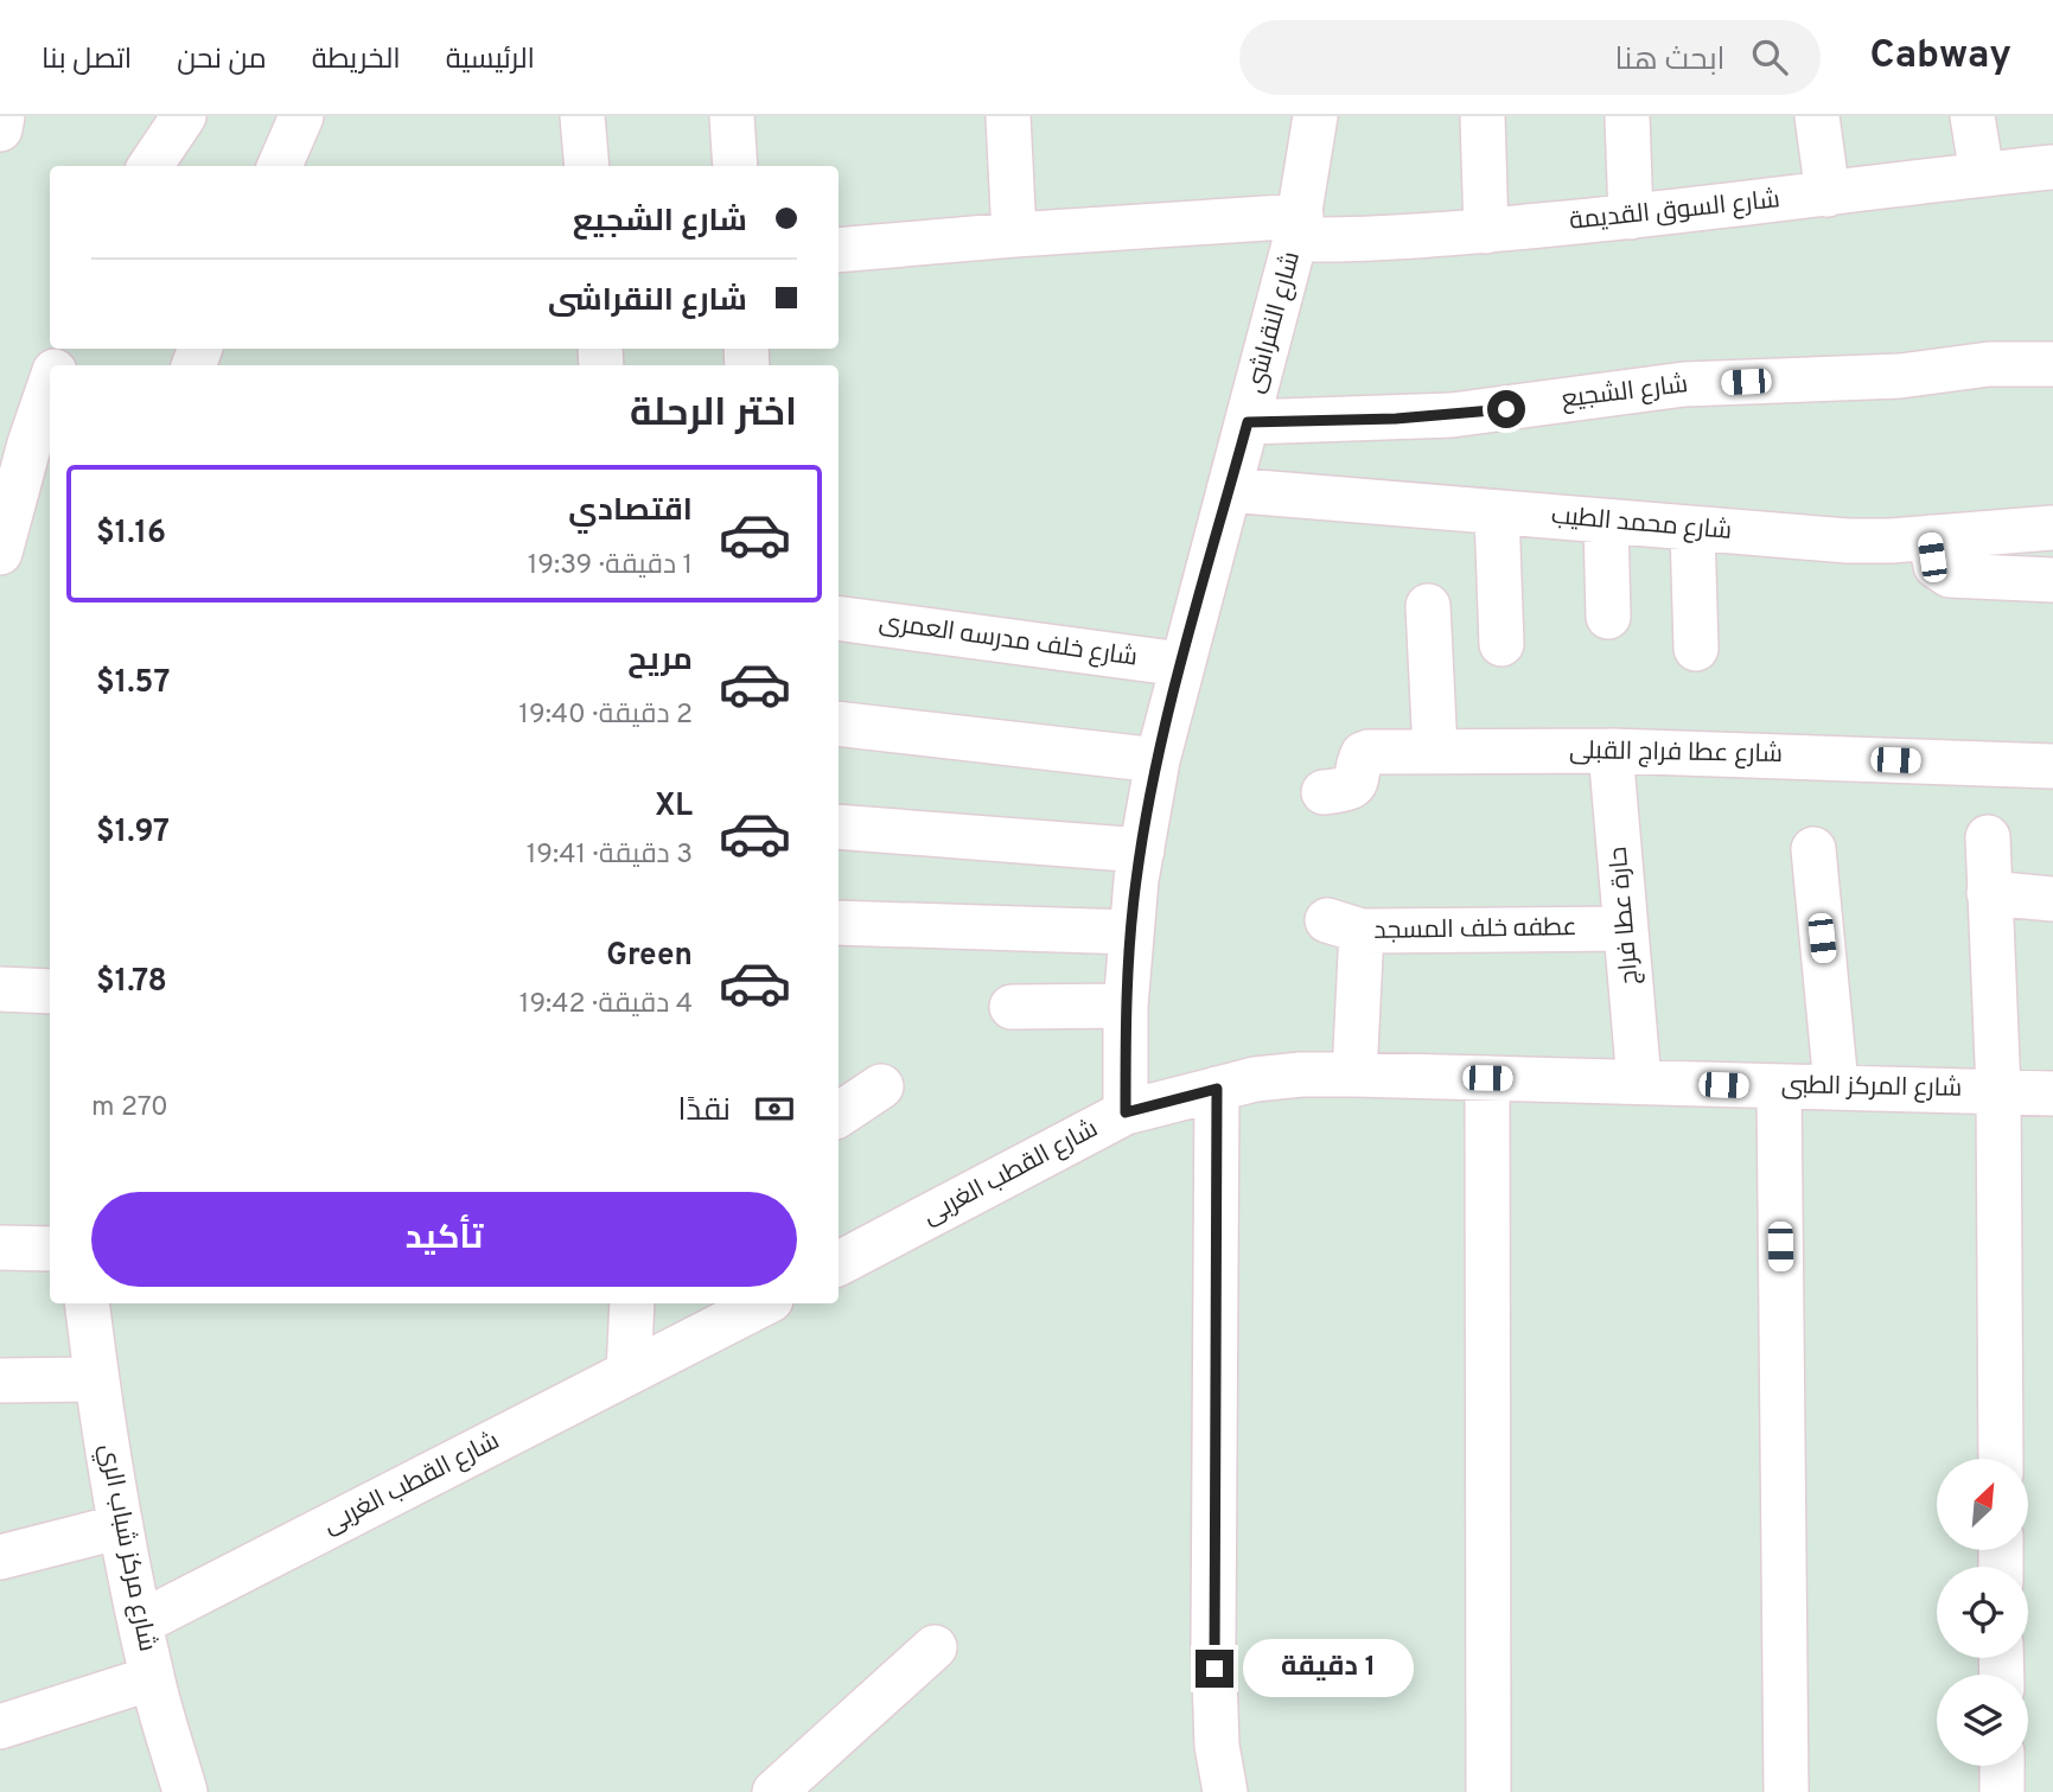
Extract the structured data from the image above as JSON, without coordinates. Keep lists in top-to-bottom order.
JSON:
{
  "streets": {
    "street": [
      "شارع السوق القديمة",
      "شارع النقراشى",
      "شارع الشجيع",
      "شارع محمد الطيب",
      "شارع خلف مدرسه العمرى",
      "شارع عطا فراج القبلى",
      "حارة عطا فراج",
      "عطفه خلف المسجد",
      "شارع المركز الطبى",
      "شارع القطب الغربى",
      "شارع مركز شباب الري"
    ]
  },
  "crossings": [
    ["شارع السوق القديمة", "شارع النقراشى"],
    ["شارع النقراشى", "شارع الشجيع"],
    ["شارع النقراشى", "شارع محمد الطيب"],
    ["شارع النقراشى", "شارع خلف مدرسه العمرى"],
    ["شارع النقراشى", "شارع القطب الغربى"],
    ["شارع عطا فراج القبلى", "حارة عطا فراج"],
    ["حارة عطا فراج", "عطفه خلف المسجد"],
    ["حارة عطا فراج", "شارع المركز الطبى"],
    ["حارة عطا فراج", "شارع القطب الغربى"],
    ["عطفه خلف المسجد", "شارع القطب الغربى"],
    ["شارع المركز الطبى", "شارع القطب الغربى"],
    ["شارع القطب الغربى", "شارع مركز شباب الري"]
  ],
  "north": "top right",
  "page": {
    "header": "Cabway",
    "search": "ابحث هنا",
    "nav": [
      "الرئيسية",
      "الخريطة",
      "من نحن",
      "اتصل بنا"
    ],
    "banner": ["شارع الشجيع", "شارع النقراشى"],
    "heading": "اختر الرحلة",
    "list": [
      {
        "name": "اقتصادي",
        "note": "1 دقيقة · 19:39",
        "value": "$1.16"
      },
      {
        "name": "مريح",
        "note": "2 دقيقة · 19:40",
        "value": "$1.57"
      },
      {
        "name": "XL",
        "note": "3 دقيقة · 19:41",
        "value": "$1.97"
      },
      {
        "name": "Green",
        "note": "4 دقيقة · 19:42",
        "value": "$1.78"
      }
    ],
    "pay": ["نقدًا", "270 m"],
    "buttons": "تأكيد",
    "bubble": "1 دقيقة"
  }
}
